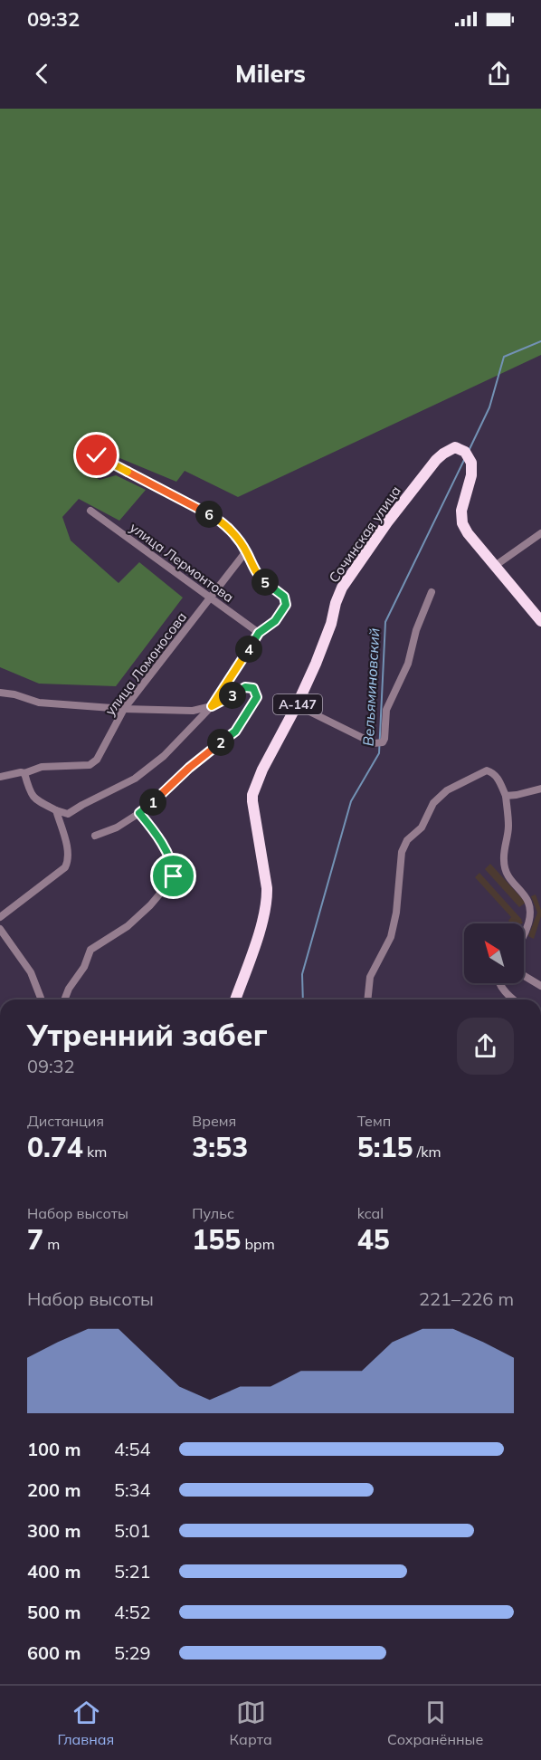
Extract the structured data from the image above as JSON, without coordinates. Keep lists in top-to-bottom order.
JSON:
{
  "streets": {
    "highway": ["Сочинская улица", "А-147"],
    "street": ["улица Лермонтова", "улица Ломоносова"]
  },
  "crossings": [
    ["улица Лермонтова", "улица Ломоносова"]
  ],
  "water": ["Вельяминовский"],
  "north": "top left",
  "page": {
    "status": "09:32",
    "header": "Milers",
    "pins": [
      "6",
      "5",
      "4",
      "3",
      "2",
      "1"
    ],
    "heading": ["Утренний забег", "09:32"],
    "stats": [
      ["Дистанция", "0.74 km"],
      ["Время", "3:53"],
      ["Темп", "5:15 /km"],
      ["Набор высоты", "7 m"],
      ["Пульс", "155 bpm"],
      ["kcal", "45"]
    ],
    "chart": ["Набор высоты", "221–226 m"],
    "list": [
      {
        "name": "100 m",
        "note": "4:54"
      },
      {
        "name": "200 m",
        "note": "5:34"
      },
      {
        "name": "300 m",
        "note": "5:01"
      },
      {
        "name": "400 m",
        "note": "5:21"
      },
      {
        "name": "500 m",
        "note": "4:52"
      },
      {
        "name": "600 m",
        "note": "5:29"
      }
    ],
    "tabs": ["Главная", "Карта", "Сохранённые"]
  }
}
